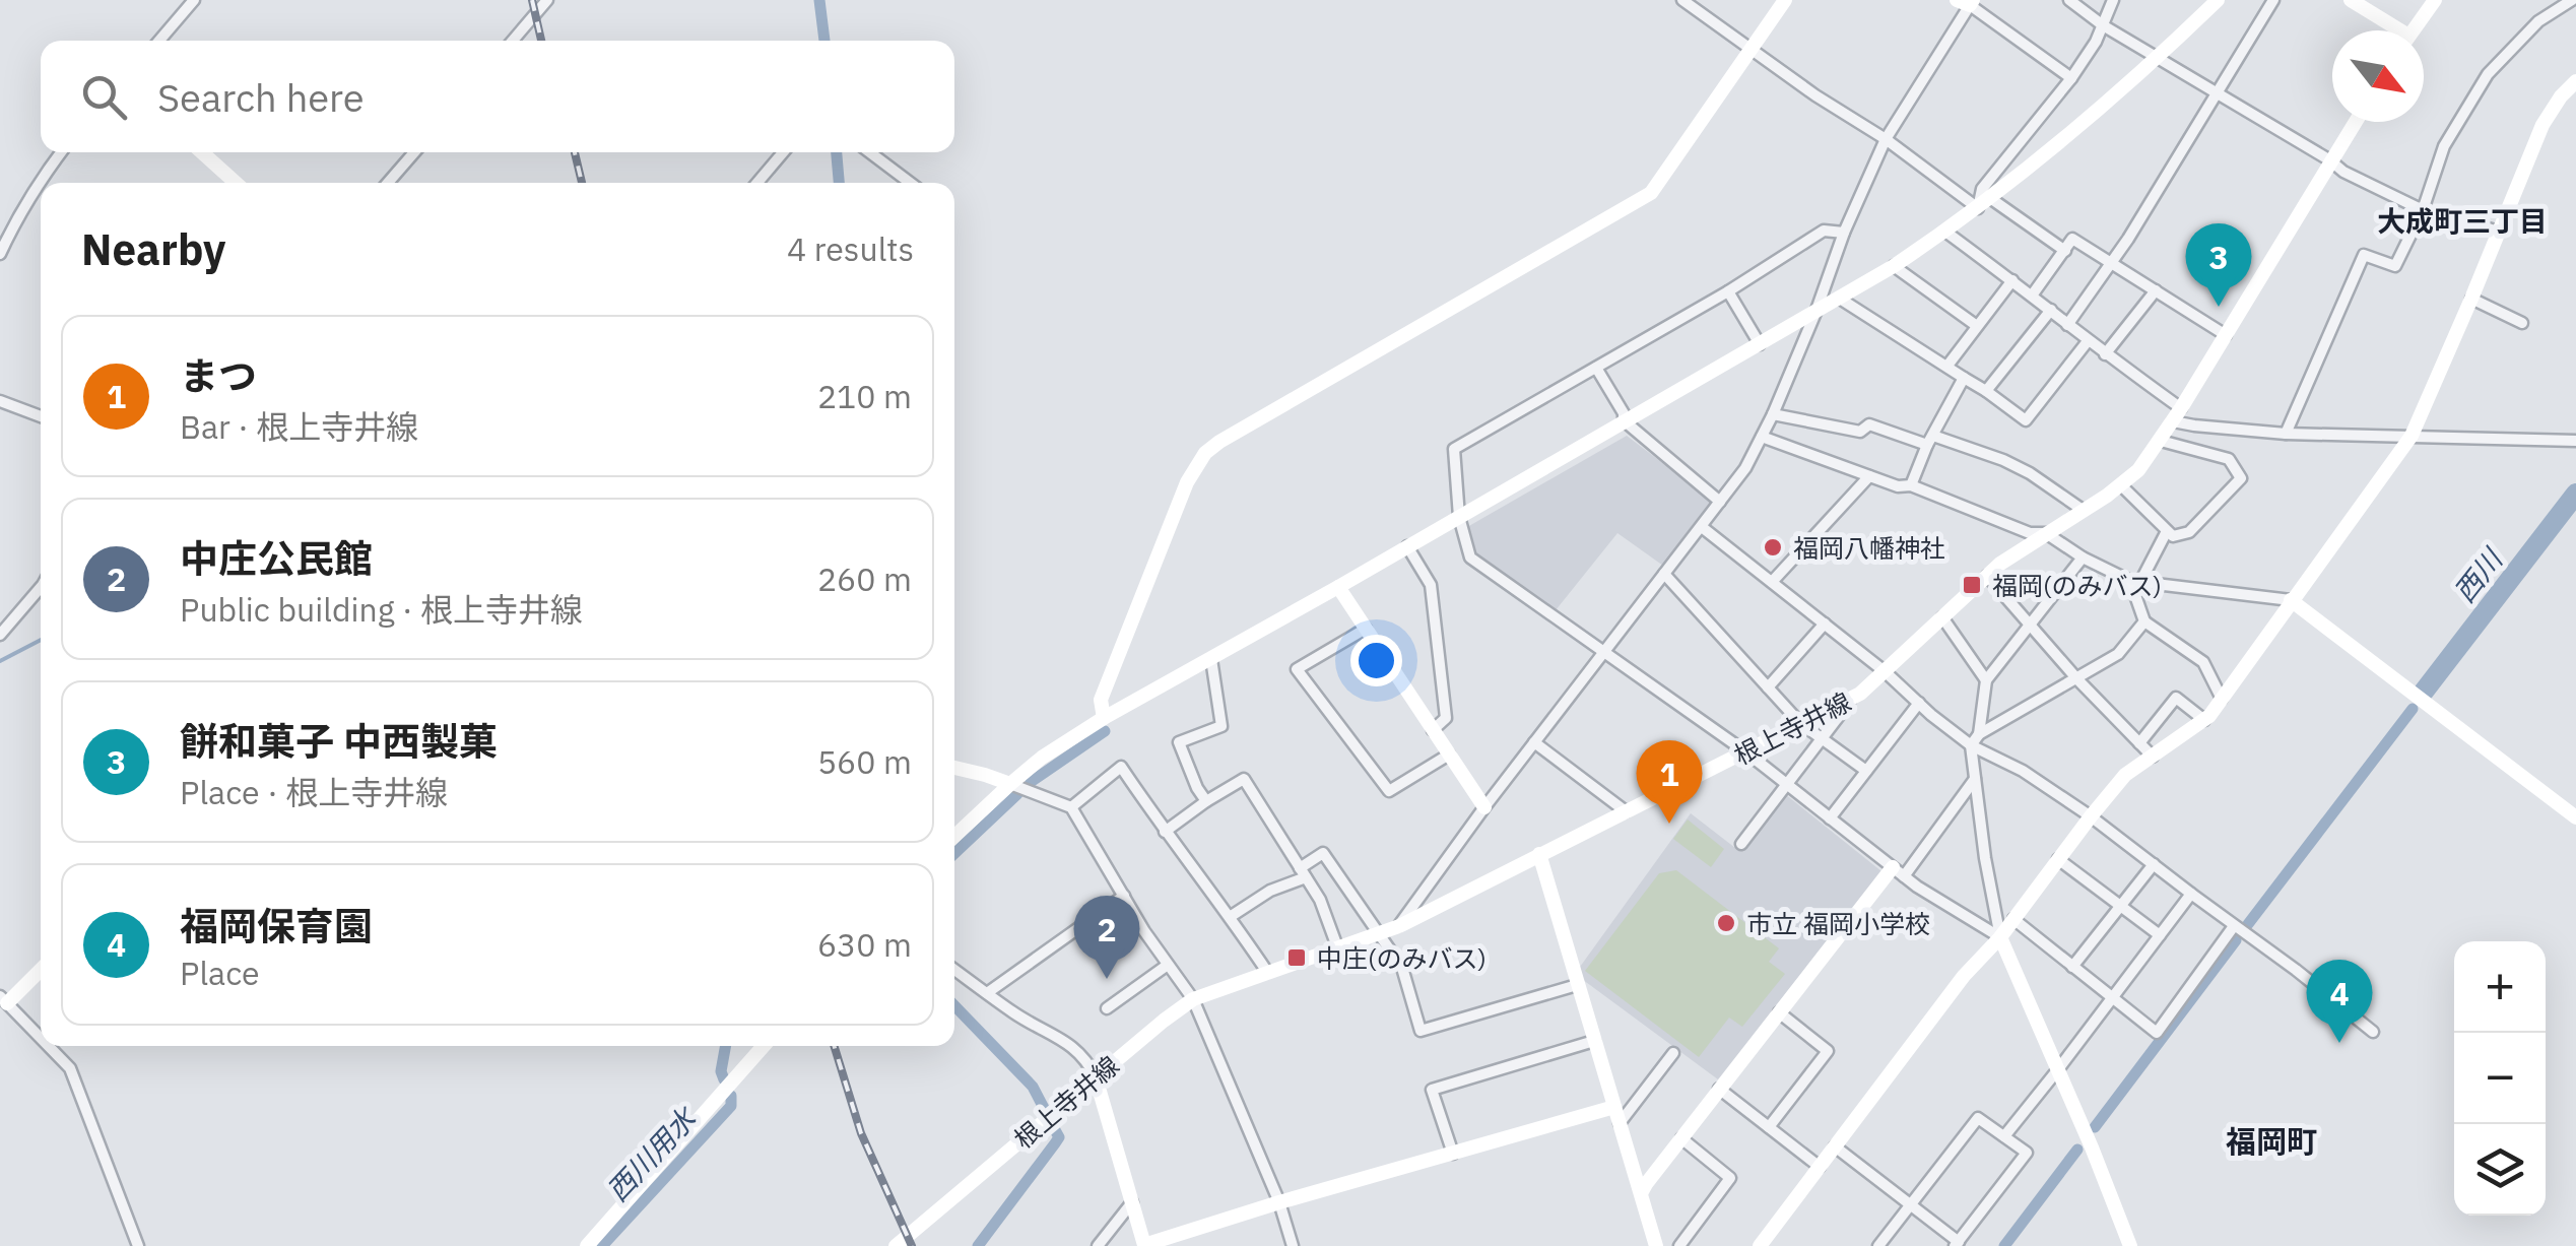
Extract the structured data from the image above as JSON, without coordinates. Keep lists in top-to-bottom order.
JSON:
{
  "streets": {
    "street": ["根上寺井線"]
  },
  "districts": ["大成町三丁目", "福岡町"],
  "water": ["西川", "西川用水"],
  "places": {
    "other": ["福岡八幡神社", "市立 福岡小学校"],
    "transit": ["福岡(のみバス)", "中庄(のみバス)"]
  },
  "north": "bottom right",
  "page": {
    "search": "Search here",
    "heading": ["Nearby", "4 results"],
    "pins": [
      "3",
      "1",
      "2",
      "4"
    ],
    "list": [
      {
        "mark": "1",
        "name": "まつ",
        "note": "Bar · 根上寺井線",
        "value": "210 m"
      },
      {
        "mark": "2",
        "name": "中庄公民館",
        "note": "Public building · 根上寺井線",
        "value": "260 m"
      },
      {
        "mark": "3",
        "name": "餅和菓子 中西製菓",
        "note": "Place · 根上寺井線",
        "value": "560 m"
      },
      {
        "mark": "4",
        "name": "福岡保育園",
        "note": "Place",
        "value": "630 m"
      }
    ],
    "map_buttons": ["+", "−"]
  }
}
